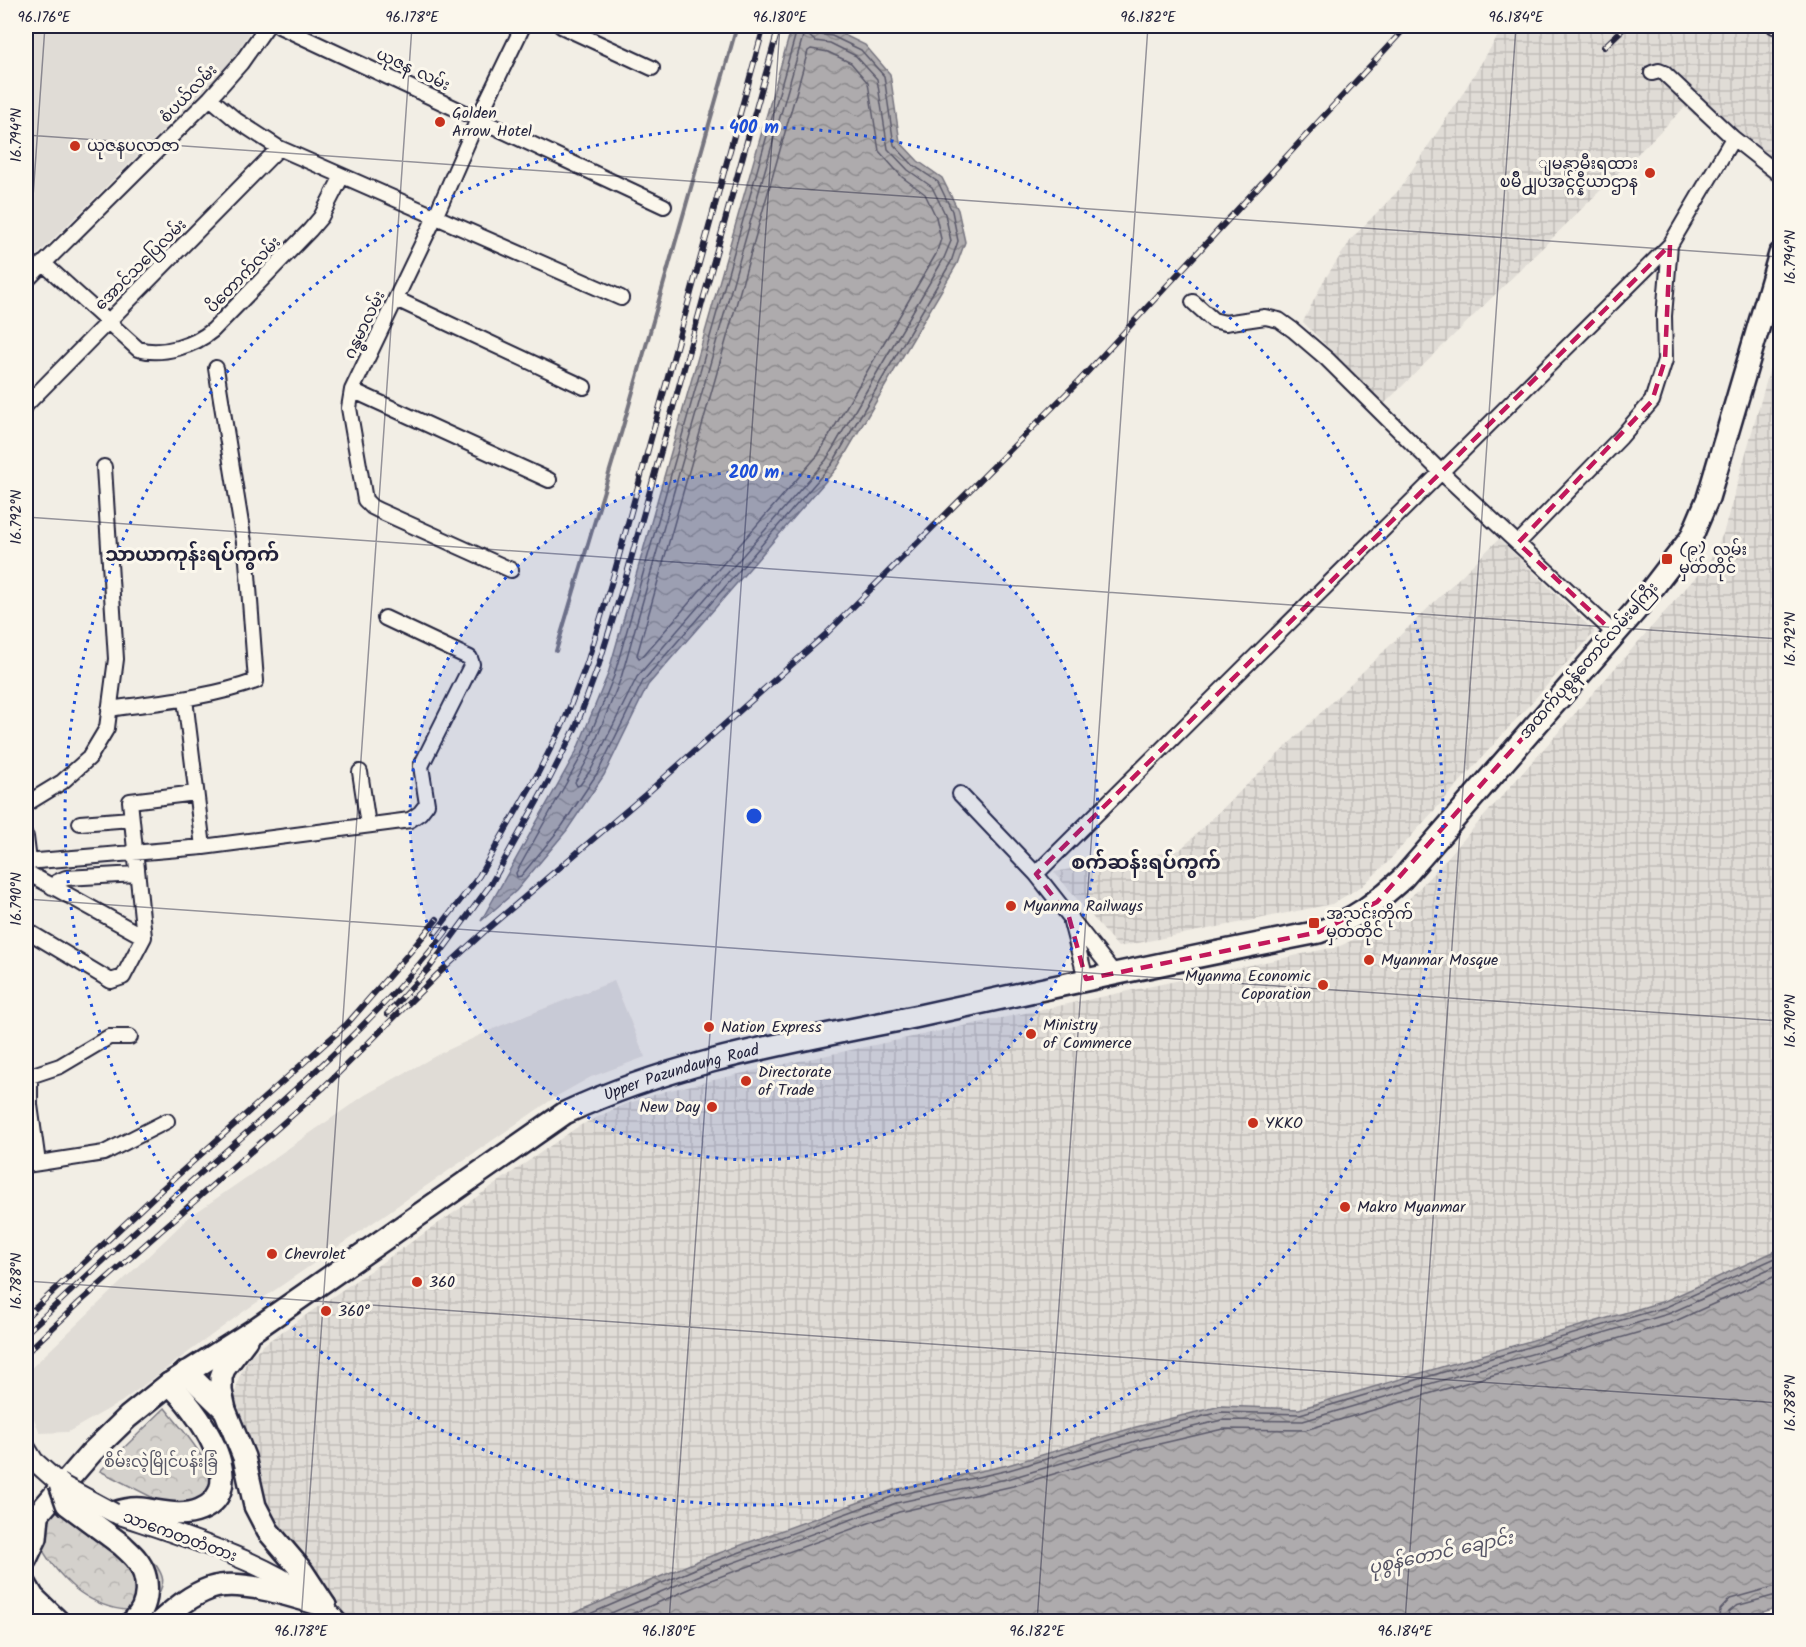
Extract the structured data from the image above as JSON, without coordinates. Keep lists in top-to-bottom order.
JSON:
{
  "streets": {
    "main road": ["အထက်ပုစွန်တောင်လမ်းမကြီး", "Upper Pazundaung Road", "သာကေတတံတား"],
    "street": [
      "ယုဇန လမ်း",
      "စံပယ်လမ်း",
      "အောင်သပြေလမ်း",
      "ပိတောက်လမ်း",
      "ဂန္ဓမာလမ်း"
    ]
  },
  "crossings": [
    ["ယုဇန လမ်း", "ဂန္ဓမာလမ်း"],
    ["အောင်သပြေလမ်း", "ပိတောက်လမ်း"],
    ["အထက်ပုစွန်တောင်လမ်းမကြီး", "Upper Pazundaung Road"]
  ],
  "districts": ["သာယာကုန်းရပ်ကွက်", "စက်ဆန်းရပ်ကွက်"],
  "water": ["ပုစွန်တောင် ချောင်း"],
  "parks": ["စိမ်းလဲ့မြိုင်ပန်းခြံ"],
  "places": {
    "other": [
      "Golden Arrow Hotel",
      "ယုဇနပလာဇာ",
      "ျမန္မာ့မီးရထား ၿမိဳ႕ျပအင္ဂ်င္နီယာဌာန",
      "Myanma Railways",
      "Myanmar Mosque",
      "Myanma Economic Coporation",
      "Nation Express",
      "Ministry of Commerce",
      "Directorate of Trade",
      "New Day",
      "YKKO",
      "Makro Myanmar",
      "Chevrolet",
      "360",
      "360°"
    ],
    "transit": ["(၉) လမ်း မှတ်တိုင်", "အသင်းတိုက် မှတ်တိုင်"]
  },
  "coordinates": [
    "96.176°E",
    "96.178°E",
    "96.180°E",
    "96.182°E",
    "96.184°E",
    "16.794°N",
    "16.792°N",
    "16.790°N",
    "16.788°N"
  ],
  "rings": ["400 m", "200 m"]
}
